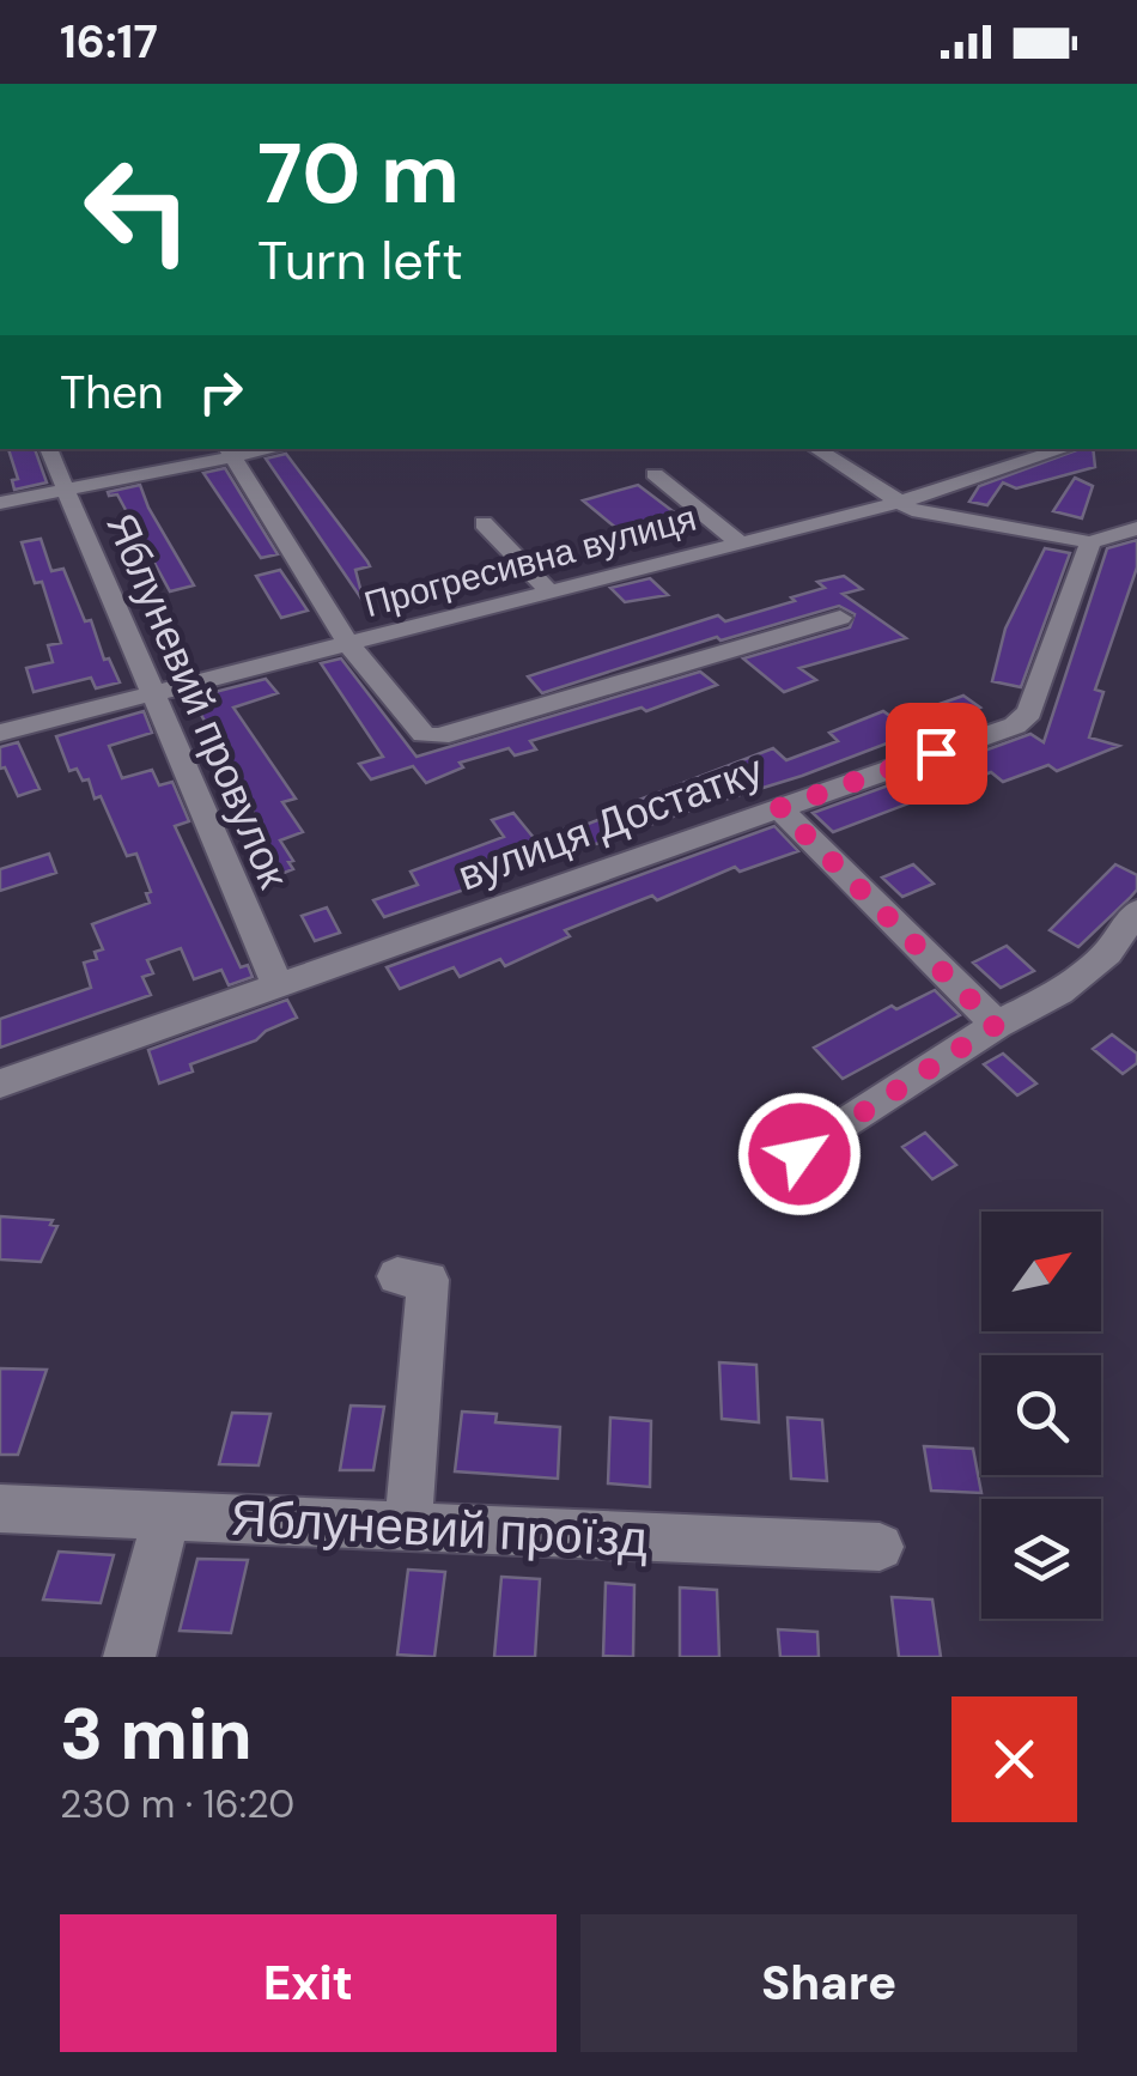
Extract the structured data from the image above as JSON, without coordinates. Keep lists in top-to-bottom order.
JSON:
{
  "streets": {
    "street": [
      "Прогресивна вулиця",
      "Яблуневий провулок",
      "вулиця Достатку",
      "Яблуневий проїзд"
    ]
  },
  "crossings": [
    ["Прогресивна вулиця", "Яблуневий провулок"],
    ["Яблуневий провулок", "вулиця Достатку"]
  ],
  "north": "top right",
  "page": {
    "status": "16:17",
    "turn": ["70 m", "Turn left"],
    "then": "Then",
    "heading": ["3 min", "230 m · 16:20"],
    "buttons": ["Exit", "Share"]
  }
}
